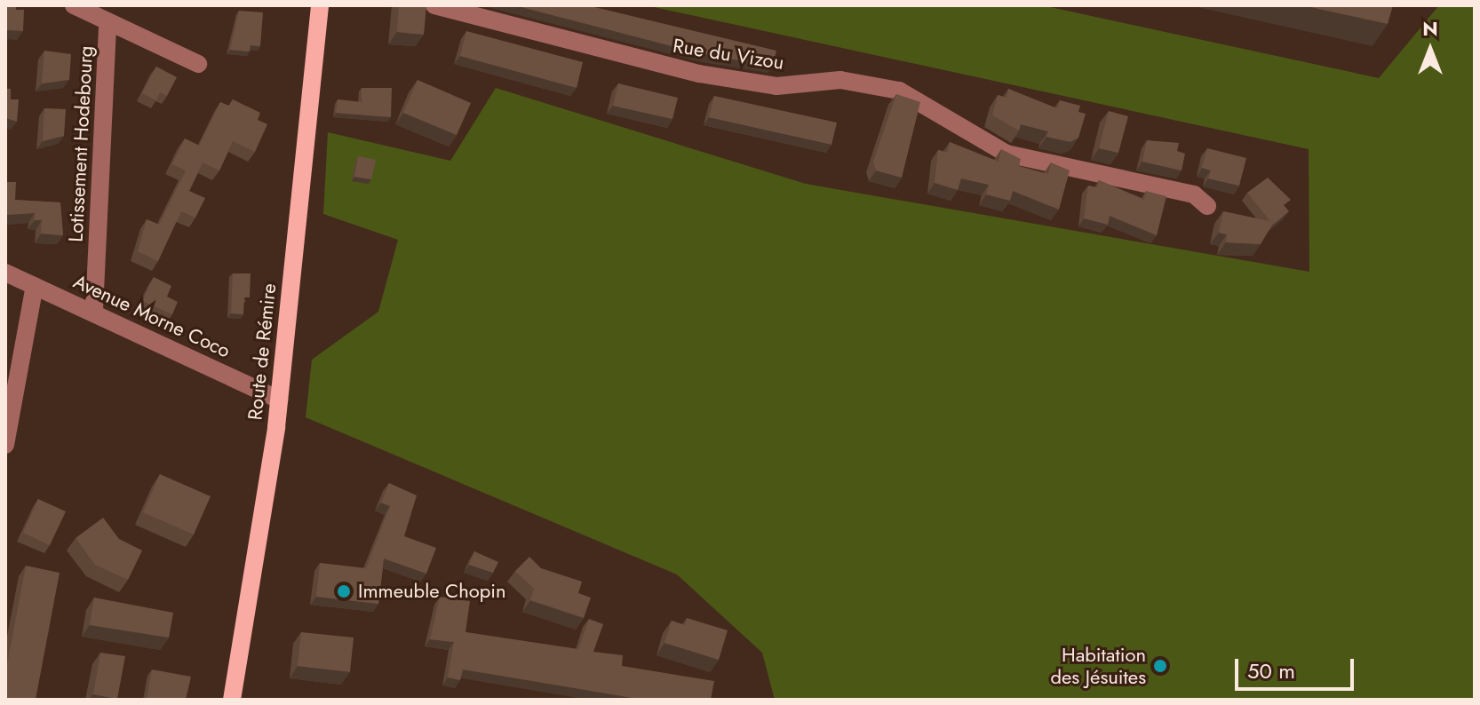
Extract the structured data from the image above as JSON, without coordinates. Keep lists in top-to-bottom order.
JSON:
{
  "streets": {
    "main road": ["Route de Rémire"],
    "street": ["Rue du Vizou", "Lotissement Hodebourg", "Avenue Morne Coco"]
  },
  "crossings": [
    ["Lotissement Hodebourg", "Avenue Morne Coco"],
    ["Avenue Morne Coco", "Route de Rémire"]
  ],
  "places": ["Immeuble Chopin", "Habitation des Jésuites"],
  "scale_bar": "50 m",
  "north": "top"
}
